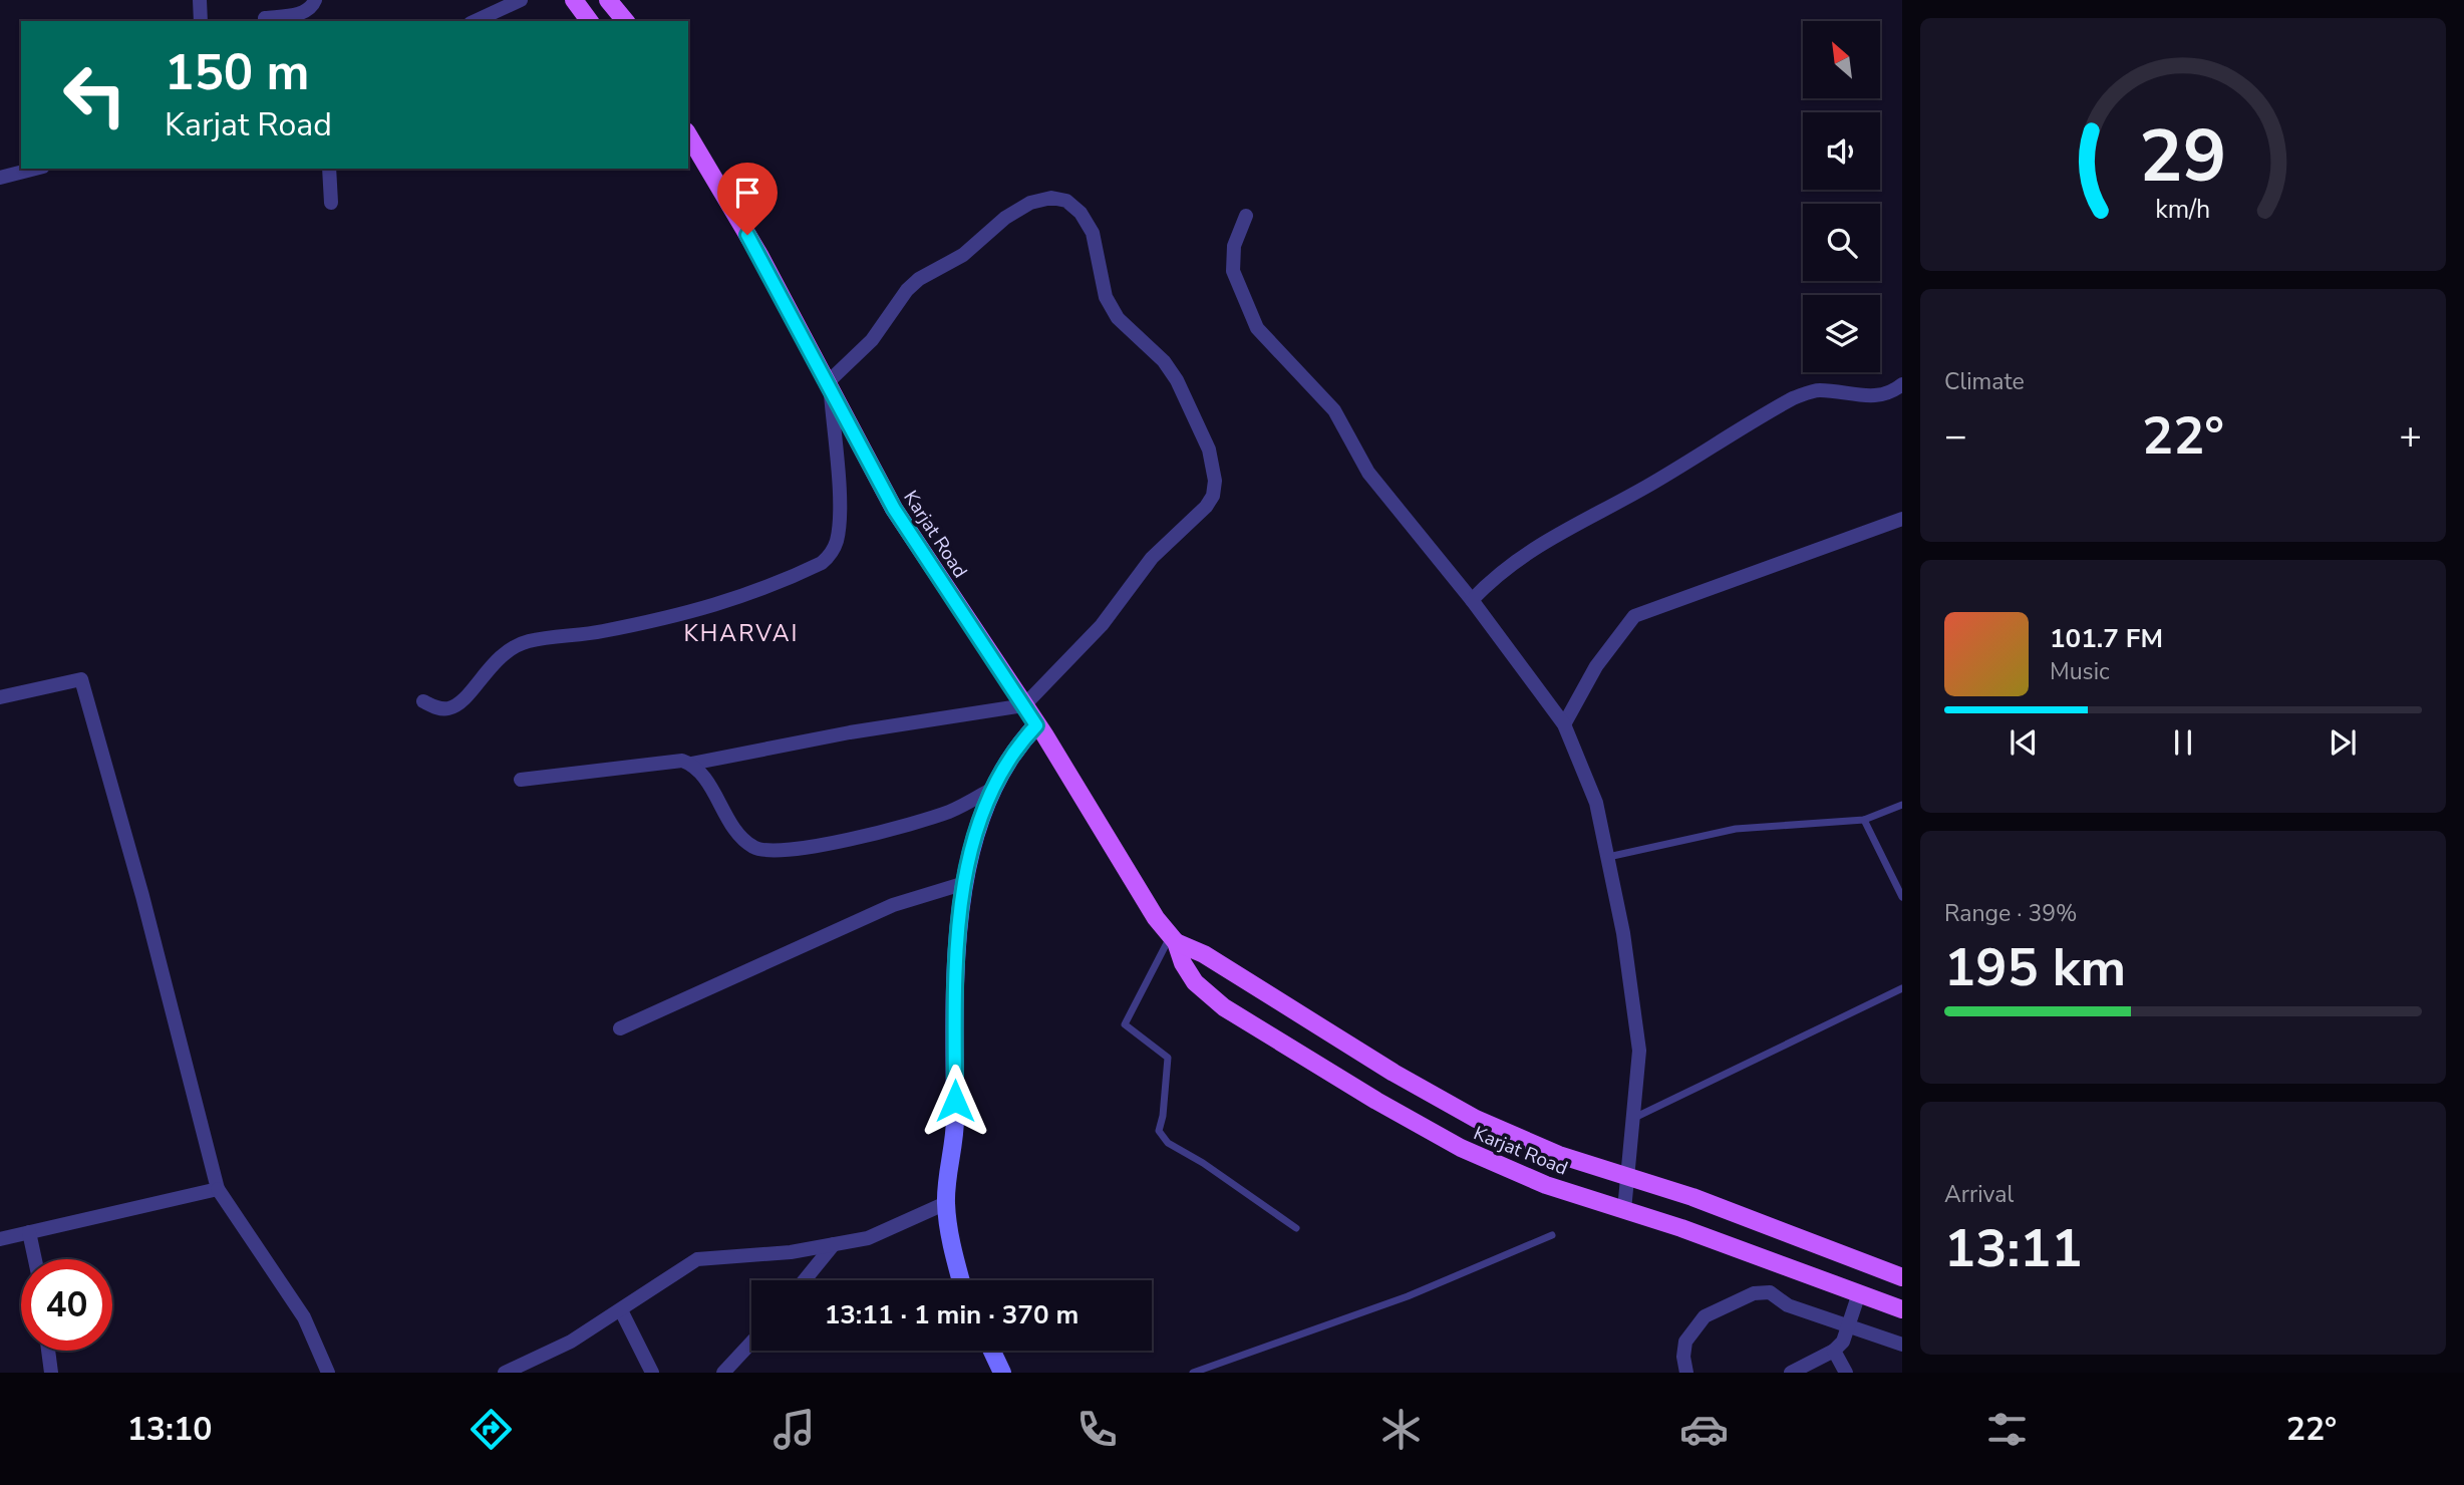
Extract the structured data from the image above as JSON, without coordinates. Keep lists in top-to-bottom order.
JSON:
{
  "streets": {
    "main road": ["Karjat Road"]
  },
  "districts": ["KHARVAI"],
  "north": "top left",
  "page": {
    "turn": ["150 m", "Karjat Road"],
    "tile": [
      "Climate",
      ["Range · 39%", "195 km"],
      ["Arrival", "13:11"]
    ],
    "heat": ["−", "22°", "+"],
    "song": ["101.7 FM", "Music"],
    "limit": "40",
    "trip": "13:11 · 1 min · 370 m",
    "tabs": ["13:10", "22°"],
    "gauge": ["29", "km/h"]
  }
}
